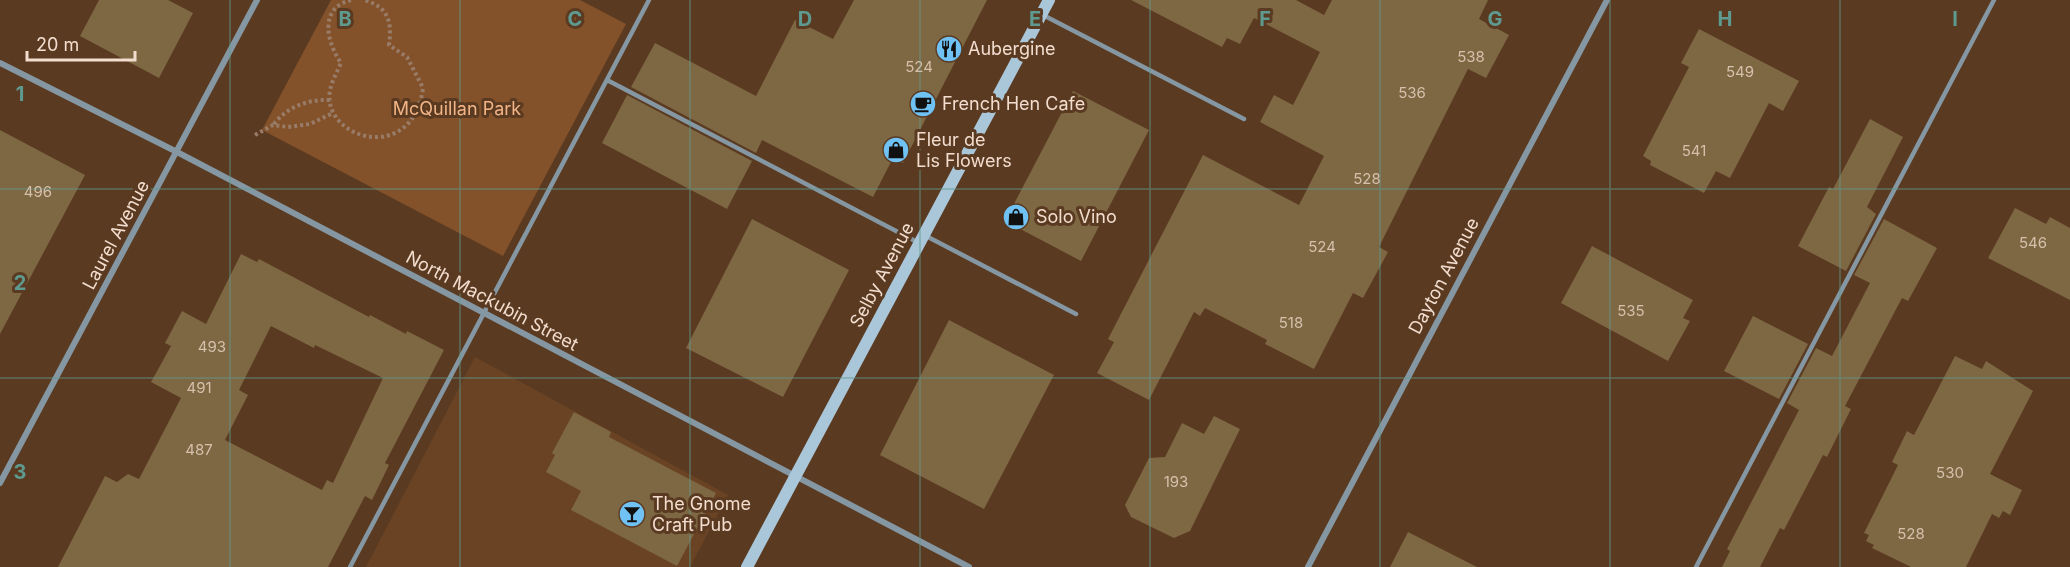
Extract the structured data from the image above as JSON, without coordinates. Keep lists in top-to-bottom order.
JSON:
{
  "streets": {
    "street": [
      "Laurel Avenue",
      "Selby Avenue",
      "Dayton Avenue",
      "North Mackubin Street"
    ]
  },
  "crossings": [
    ["Laurel Avenue", "North Mackubin Street"],
    ["Selby Avenue", "North Mackubin Street"]
  ],
  "parks": ["McQuillan Park"],
  "places": {
    "restaurant": ["Aubergine"],
    "cafe": ["French Hen Cafe"],
    "shop": ["Fleur de Lis Flowers", "Solo Vino"],
    "bar": ["The Gnome Craft Pub"]
  },
  "house_numbers": [
    "538",
    "524",
    "549",
    "536",
    "541",
    "528",
    "496",
    "546",
    "524",
    "535",
    "518",
    "493",
    "491",
    "487",
    "530",
    "193",
    "528"
  ],
  "scale_bar": "20 m",
  "grid": {
    "columns": [
      "B",
      "C",
      "D",
      "E",
      "F",
      "G",
      "H",
      "I"
    ],
    "rows": ["1", "2", "3"]
  }
}
